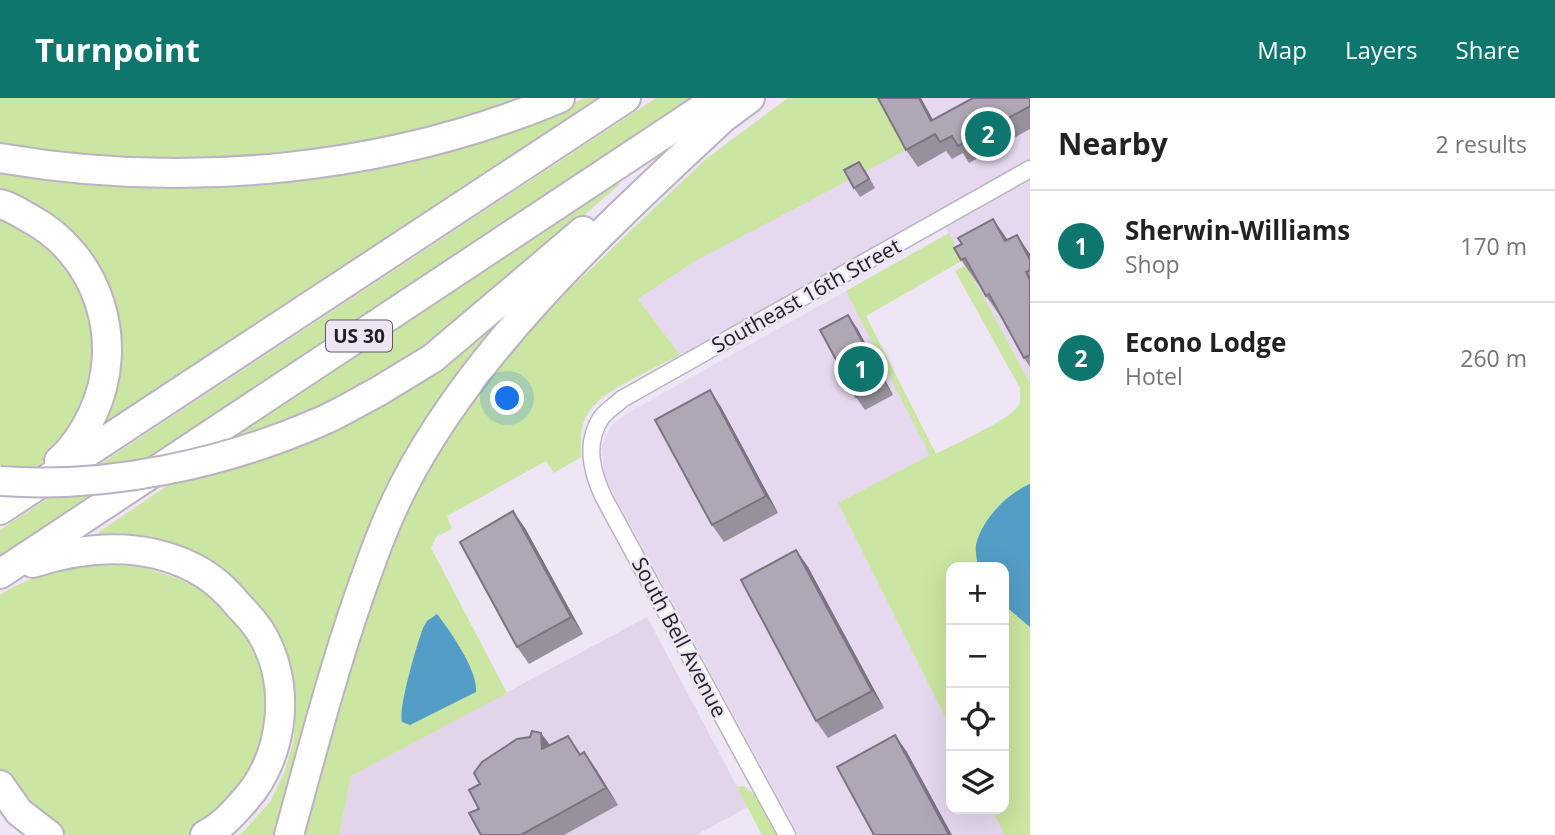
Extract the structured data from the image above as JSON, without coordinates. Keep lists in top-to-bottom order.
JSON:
{
  "streets": {
    "highway": ["US 30"],
    "street": ["Southeast 16th Street", "South Bell Avenue"]
  },
  "crossings": [
    ["Southeast 16th Street", "South Bell Avenue"]
  ],
  "page": {
    "header": "Turnpoint",
    "nav": ["Map", "Layers", "Share"],
    "heading": ["Nearby", "2 results"],
    "pins": ["2", "1"],
    "list": [
      {
        "mark": "1",
        "name": "Sherwin-Williams",
        "note": "Shop",
        "value": "170 m"
      },
      {
        "mark": "2",
        "name": "Econo Lodge",
        "note": "Hotel",
        "value": "260 m"
      }
    ],
    "map_buttons": ["+", "−"]
  }
}
